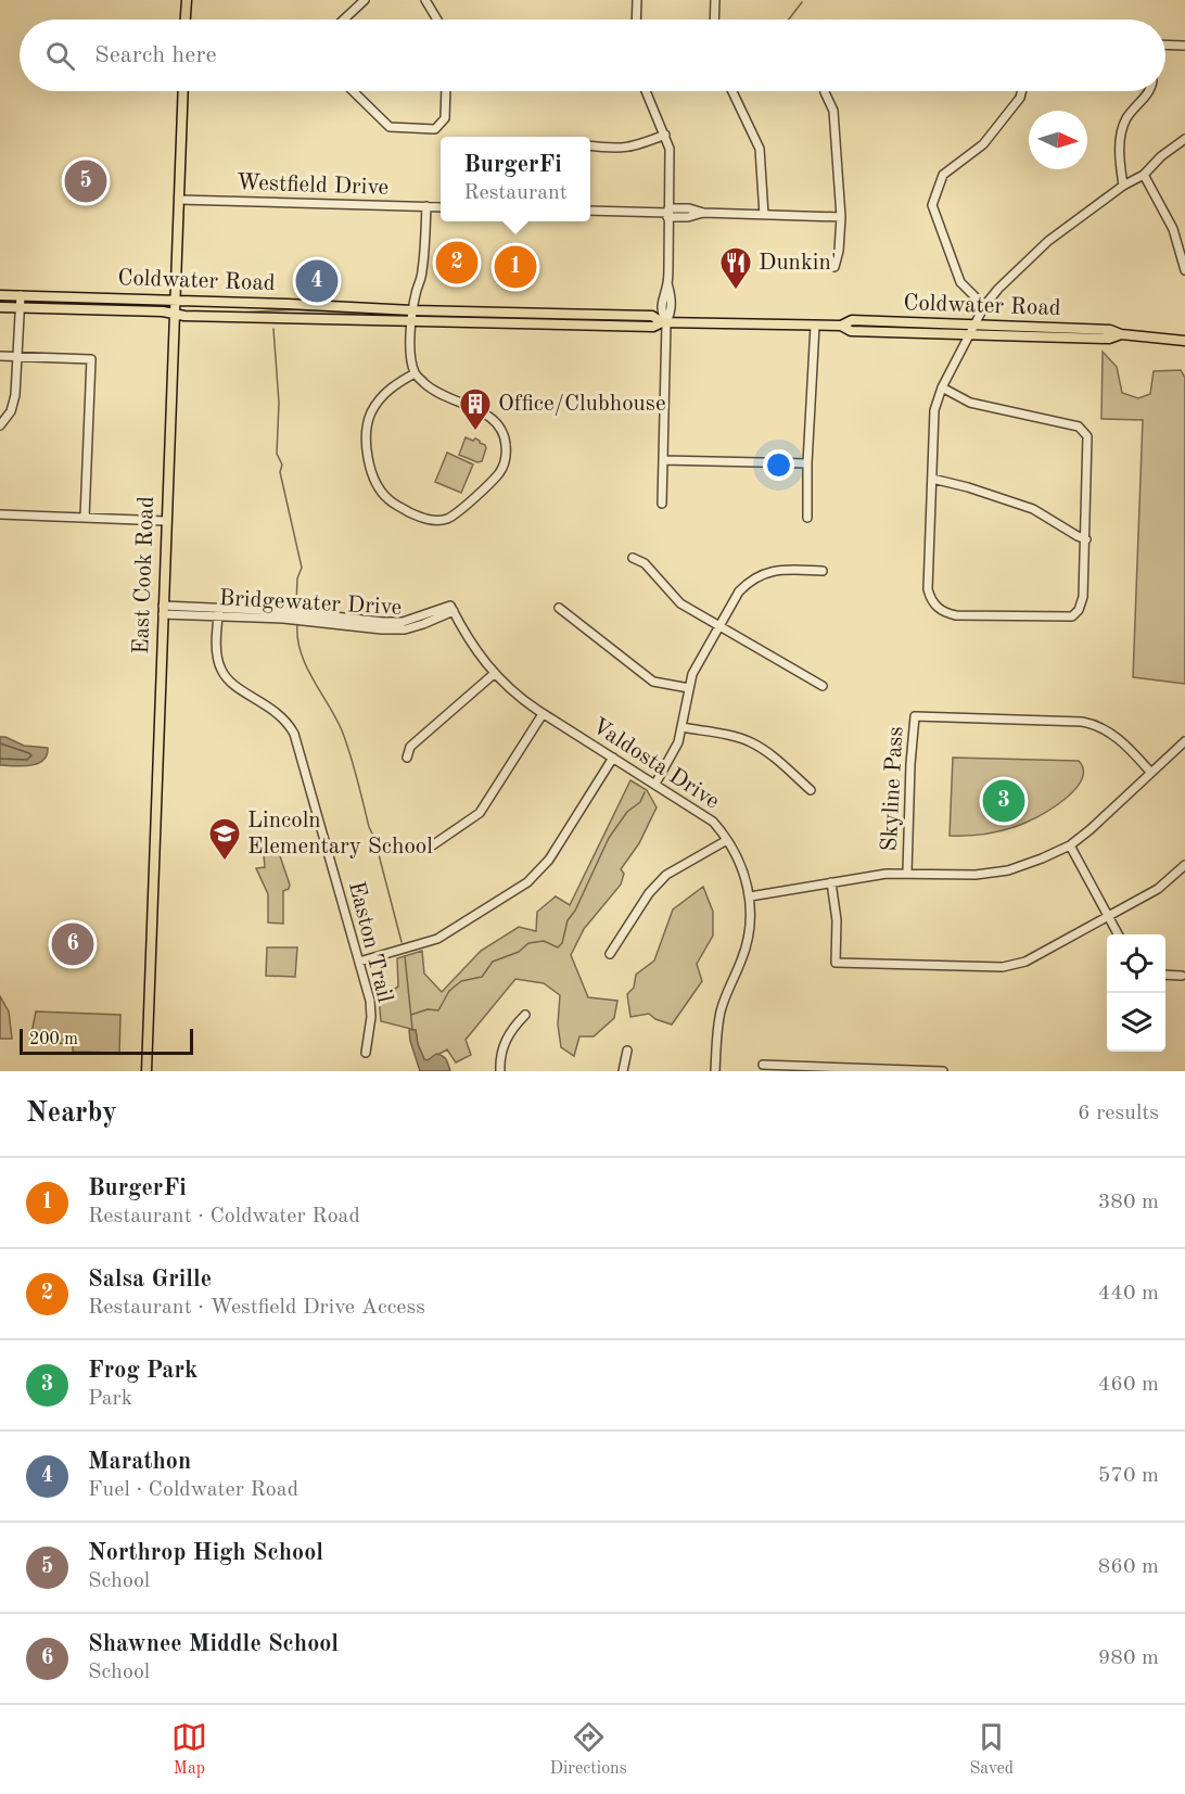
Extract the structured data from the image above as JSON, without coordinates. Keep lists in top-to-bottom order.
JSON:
{
  "streets": {
    "main road": ["Coldwater Road", "East Cook Road"],
    "street": [
      "Westfield Drive",
      "Bridgewater Drive",
      "Valdosta Drive",
      "Skyline Pass",
      "Easton Trail"
    ]
  },
  "crossings": [
    ["Westfield Drive", "East Cook Road"],
    ["Coldwater Road", "East Cook Road"],
    ["East Cook Road", "Bridgewater Drive"],
    ["Bridgewater Drive", "Valdosta Drive"],
    ["Bridgewater Drive", "Easton Trail"]
  ],
  "places": {
    "restaurant": ["Dunkin'"],
    "building": ["Office/Clubhouse"],
    "school or university": ["Lincoln Elementary School"]
  },
  "scale_bar": "200 m",
  "north": "right",
  "page": {
    "search": "Search here",
    "popup": ["BurgerFi", "Restaurant"],
    "pins": [
      "5",
      "2",
      "1",
      "4",
      "3",
      "6"
    ],
    "scale": "200 m",
    "heading": ["Nearby", "6 results"],
    "list": [
      {
        "mark": "1",
        "name": "BurgerFi",
        "note": "Restaurant · Coldwater Road",
        "value": "380 m"
      },
      {
        "mark": "2",
        "name": "Salsa Grille",
        "note": "Restaurant · Westfield Drive Access",
        "value": "440 m"
      },
      {
        "mark": "3",
        "name": "Frog Park",
        "note": "Park",
        "value": "460 m"
      },
      {
        "mark": "4",
        "name": "Marathon",
        "note": "Fuel · Coldwater Road",
        "value": "570 m"
      },
      {
        "mark": "5",
        "name": "Northrop High School",
        "note": "School",
        "value": "860 m"
      },
      {
        "mark": "6",
        "name": "Shawnee Middle School",
        "note": "School",
        "value": "980 m"
      }
    ],
    "nav": ["Map", "Directions", "Saved"]
  }
}
